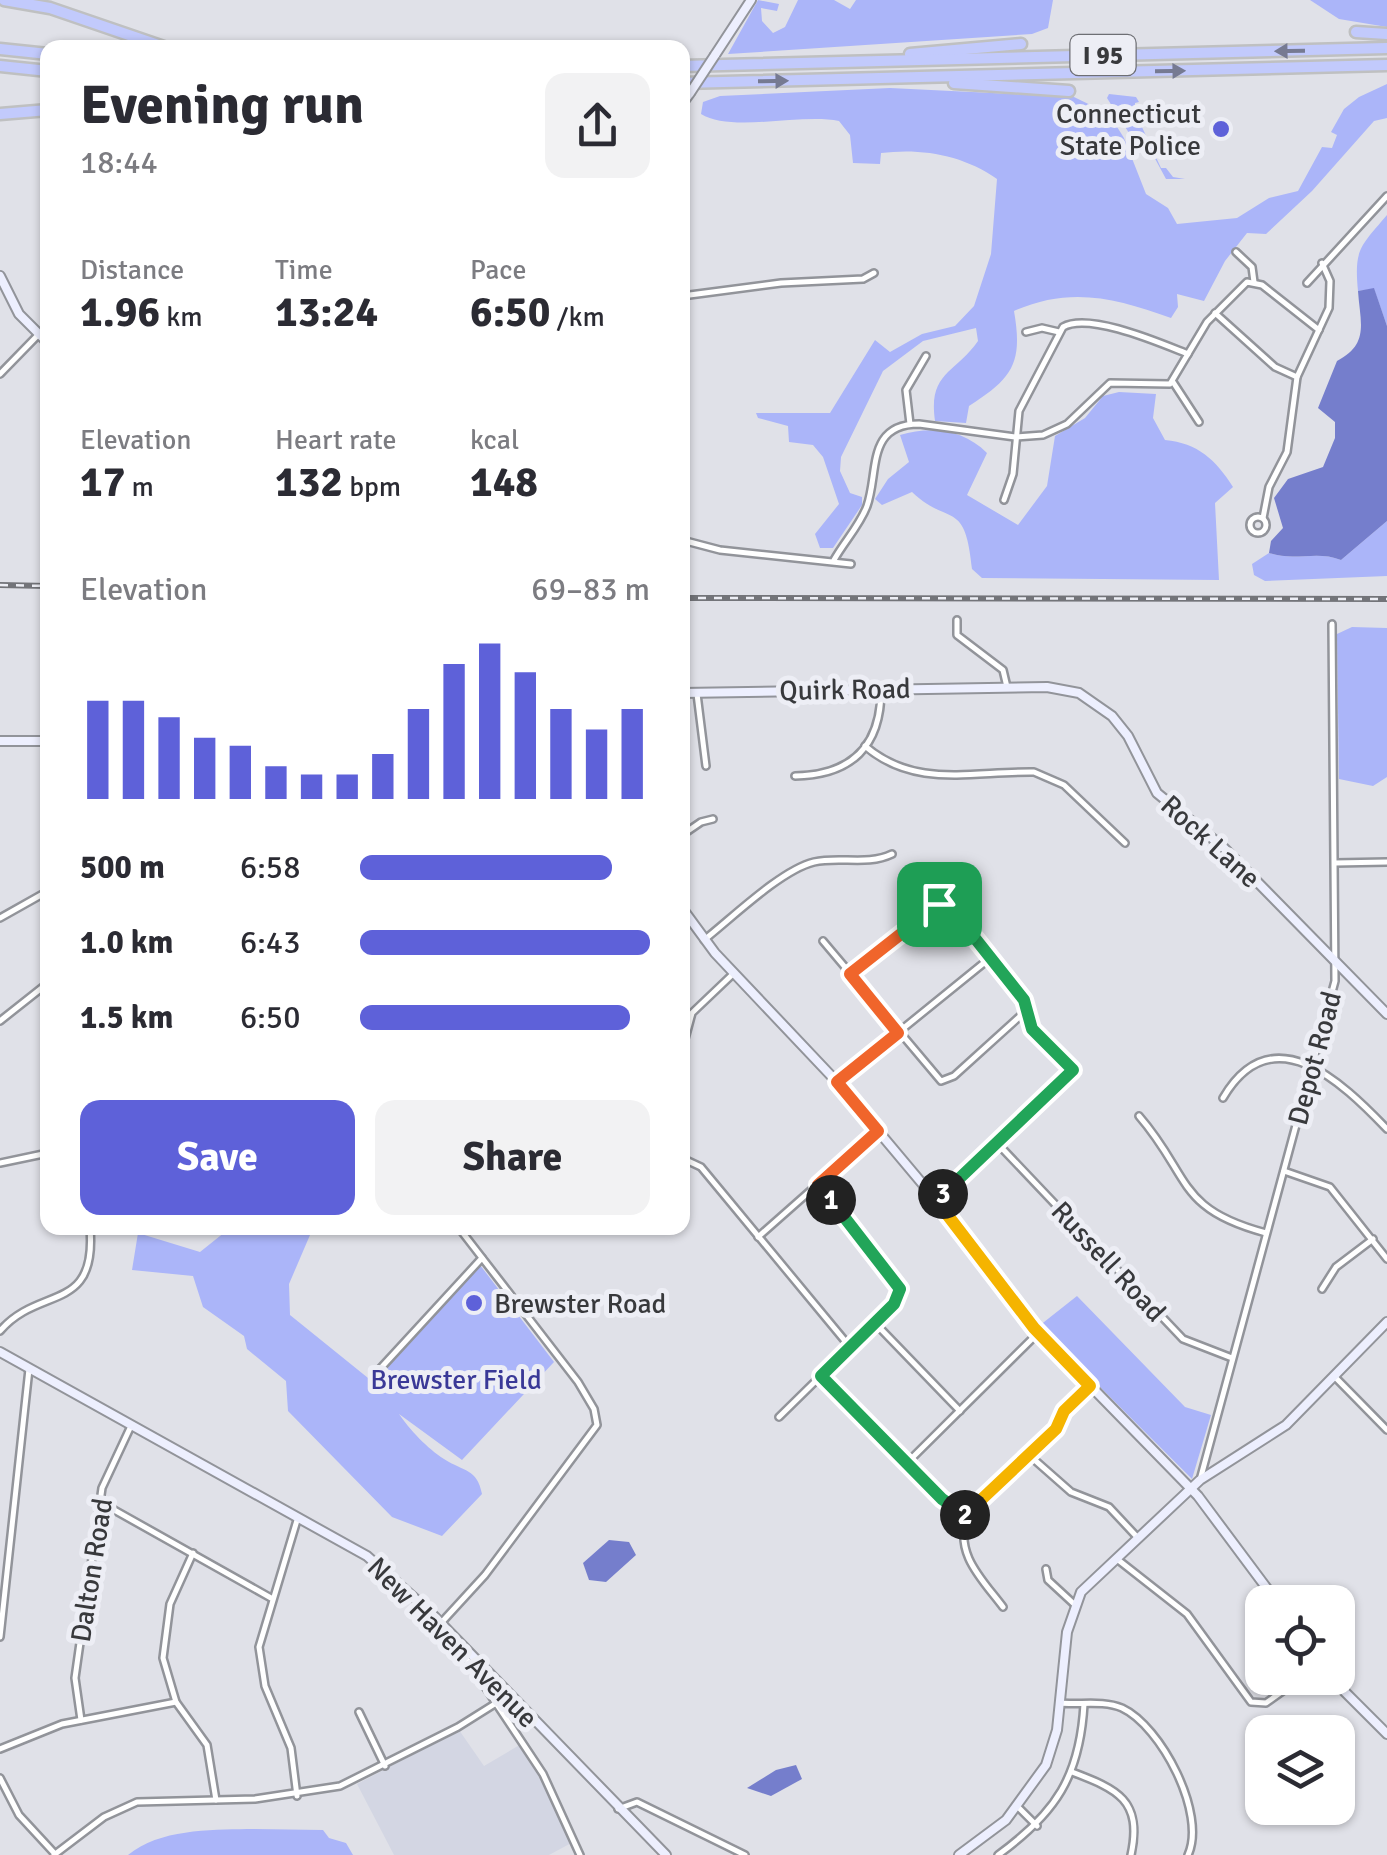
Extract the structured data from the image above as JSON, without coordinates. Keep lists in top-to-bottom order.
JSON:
{
  "streets": {
    "highway": ["I 95"],
    "main road": ["Quirk Road", "Rock Lane", "New Haven Avenue"],
    "street": ["Depot Road", "Russell Road", "Dalton Road"]
  },
  "crossings": [
    ["Quirk Road", "Rock Lane"],
    ["Rock Lane", "Depot Road"],
    ["Depot Road", "Russell Road"],
    ["Dalton Road", "New Haven Avenue"]
  ],
  "parks": ["Brewster Field"],
  "places": ["Connecticut State Police", "Brewster Road"],
  "page": {
    "heading": ["Evening run", "18:44"],
    "stats": [
      ["Distance", "1.96 km"],
      ["Time", "13:24"],
      ["Pace", "6:50 /km"],
      ["Elevation", "17 m"],
      ["Heart rate", "132 bpm"],
      ["kcal", "148"]
    ],
    "chart": ["Elevation", "69–83 m"],
    "list": [
      {
        "name": "500 m",
        "note": "6:58"
      },
      {
        "name": "1.0 km",
        "note": "6:43"
      },
      {
        "name": "1.5 km",
        "note": "6:50"
      }
    ],
    "buttons": ["Save", "Share"],
    "pins": ["3", "1", "2"]
  }
}
